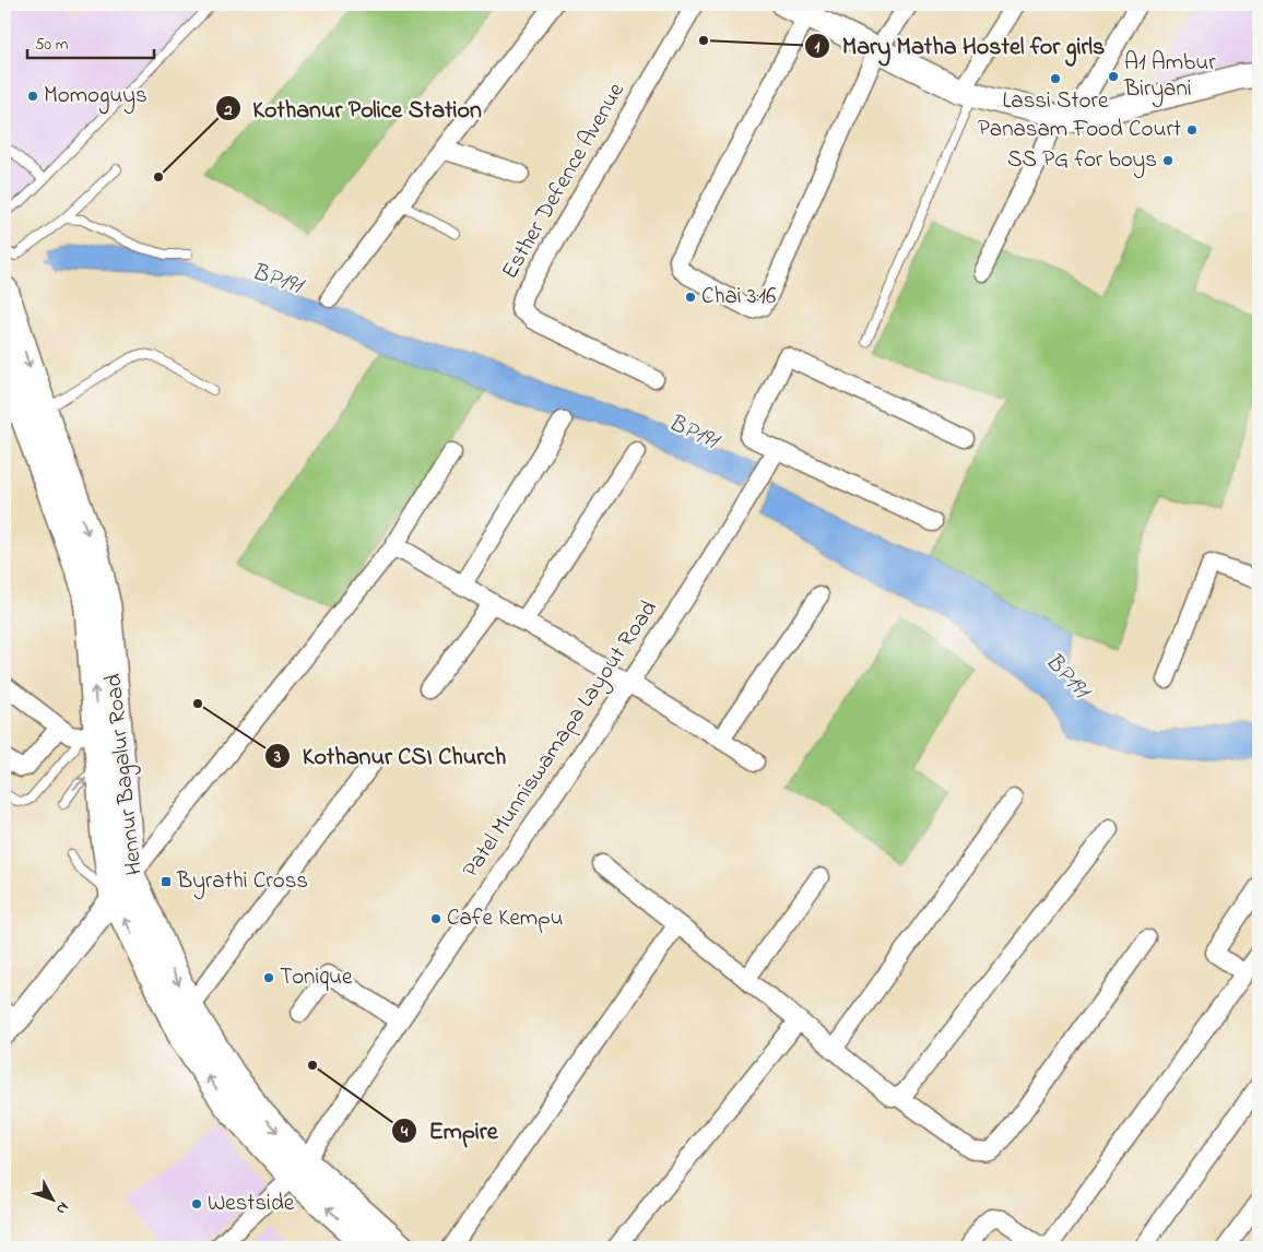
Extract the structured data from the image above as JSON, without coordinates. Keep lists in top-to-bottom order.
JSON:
{
  "streets": {
    "main road": ["Hennur Bagalur Road"],
    "street": ["Esther Defence Avenue", "Patel Munniswamapa Layout Road"]
  },
  "crossings": [
    ["Patel Munniswamapa Layout Road", "Hennur Bagalur Road"]
  ],
  "water": ["BP191"],
  "places": {
    "other": [
      "Mary Matha Hostel for girls",
      "A1 Ambur Biryani",
      "Lassi Store",
      "Momoguys",
      "Panasam Food Court",
      "SS PG for boys",
      "Kothanur Police Station",
      "Chai 3:16",
      "Kothanur CSI Church",
      "Cafe Kempu",
      "Tonique",
      "Empire",
      "Westside"
    ],
    "transit": ["Byrathi Cross"]
  },
  "scale_bar": "50 m",
  "north": "bottom right"
}
